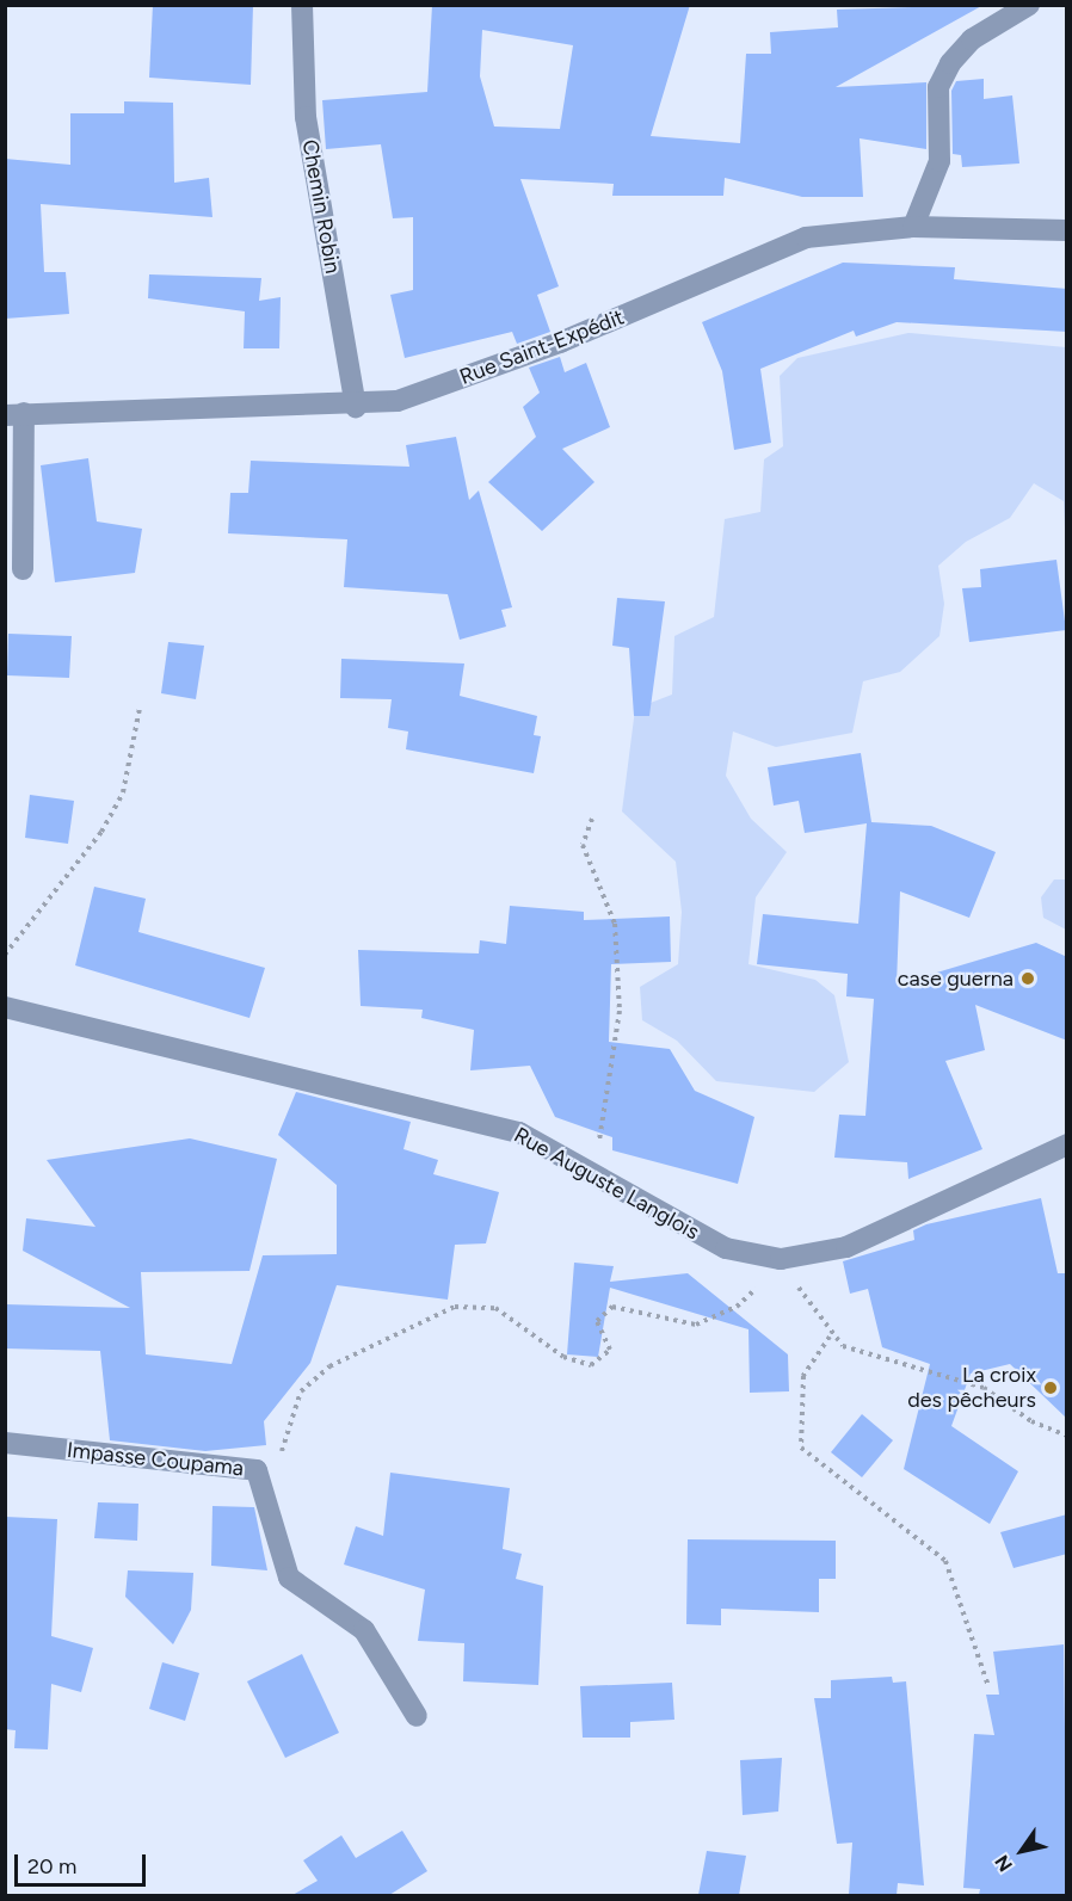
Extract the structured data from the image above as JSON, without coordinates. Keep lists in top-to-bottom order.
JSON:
{
  "streets": {
    "street": [
      "Chemin Robin",
      "Rue Saint-Expédit",
      "Rue Auguste Langlois",
      "Impasse Coupama"
    ]
  },
  "crossings": [
    ["Chemin Robin", "Rue Saint-Expédit"]
  ],
  "places": ["case guerna", "La croix des pêcheurs"],
  "scale_bar": "20 m",
  "north": "bottom left"
}
